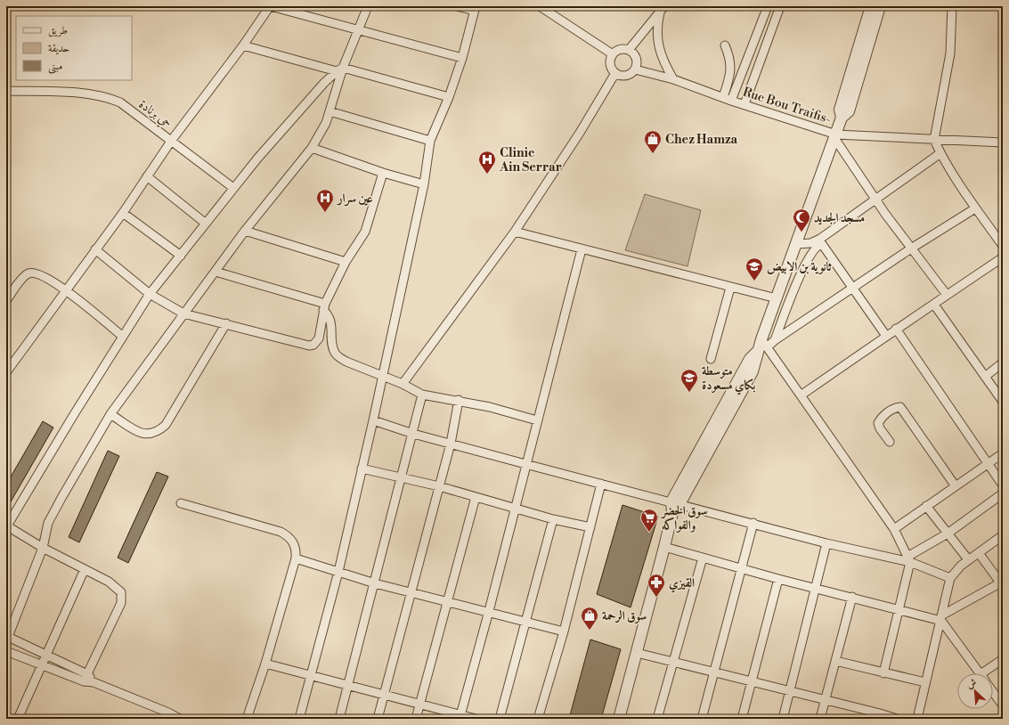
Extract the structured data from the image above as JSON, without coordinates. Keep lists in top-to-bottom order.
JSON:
{
  "streets": {
    "street": ["Rue Bou Traifis-", "حي برنادة"]
  },
  "places": {
    "shop": ["Chez Hamza", "سوق الرحمة"],
    "hospital": ["Clinic Ain Serrar", "عين سرار"],
    "mosque": ["مسجد الجديد"],
    "school or university": ["ثانوية بن الابيض", "متوسطة بكاي مسعودة"],
    "supermarket": ["سوق الخضر والفواكه"],
    "pharmacy": ["القيزي"]
  },
  "legend": ["طريق", "حديقة", "مبنى"],
  "north": "top left"
}
